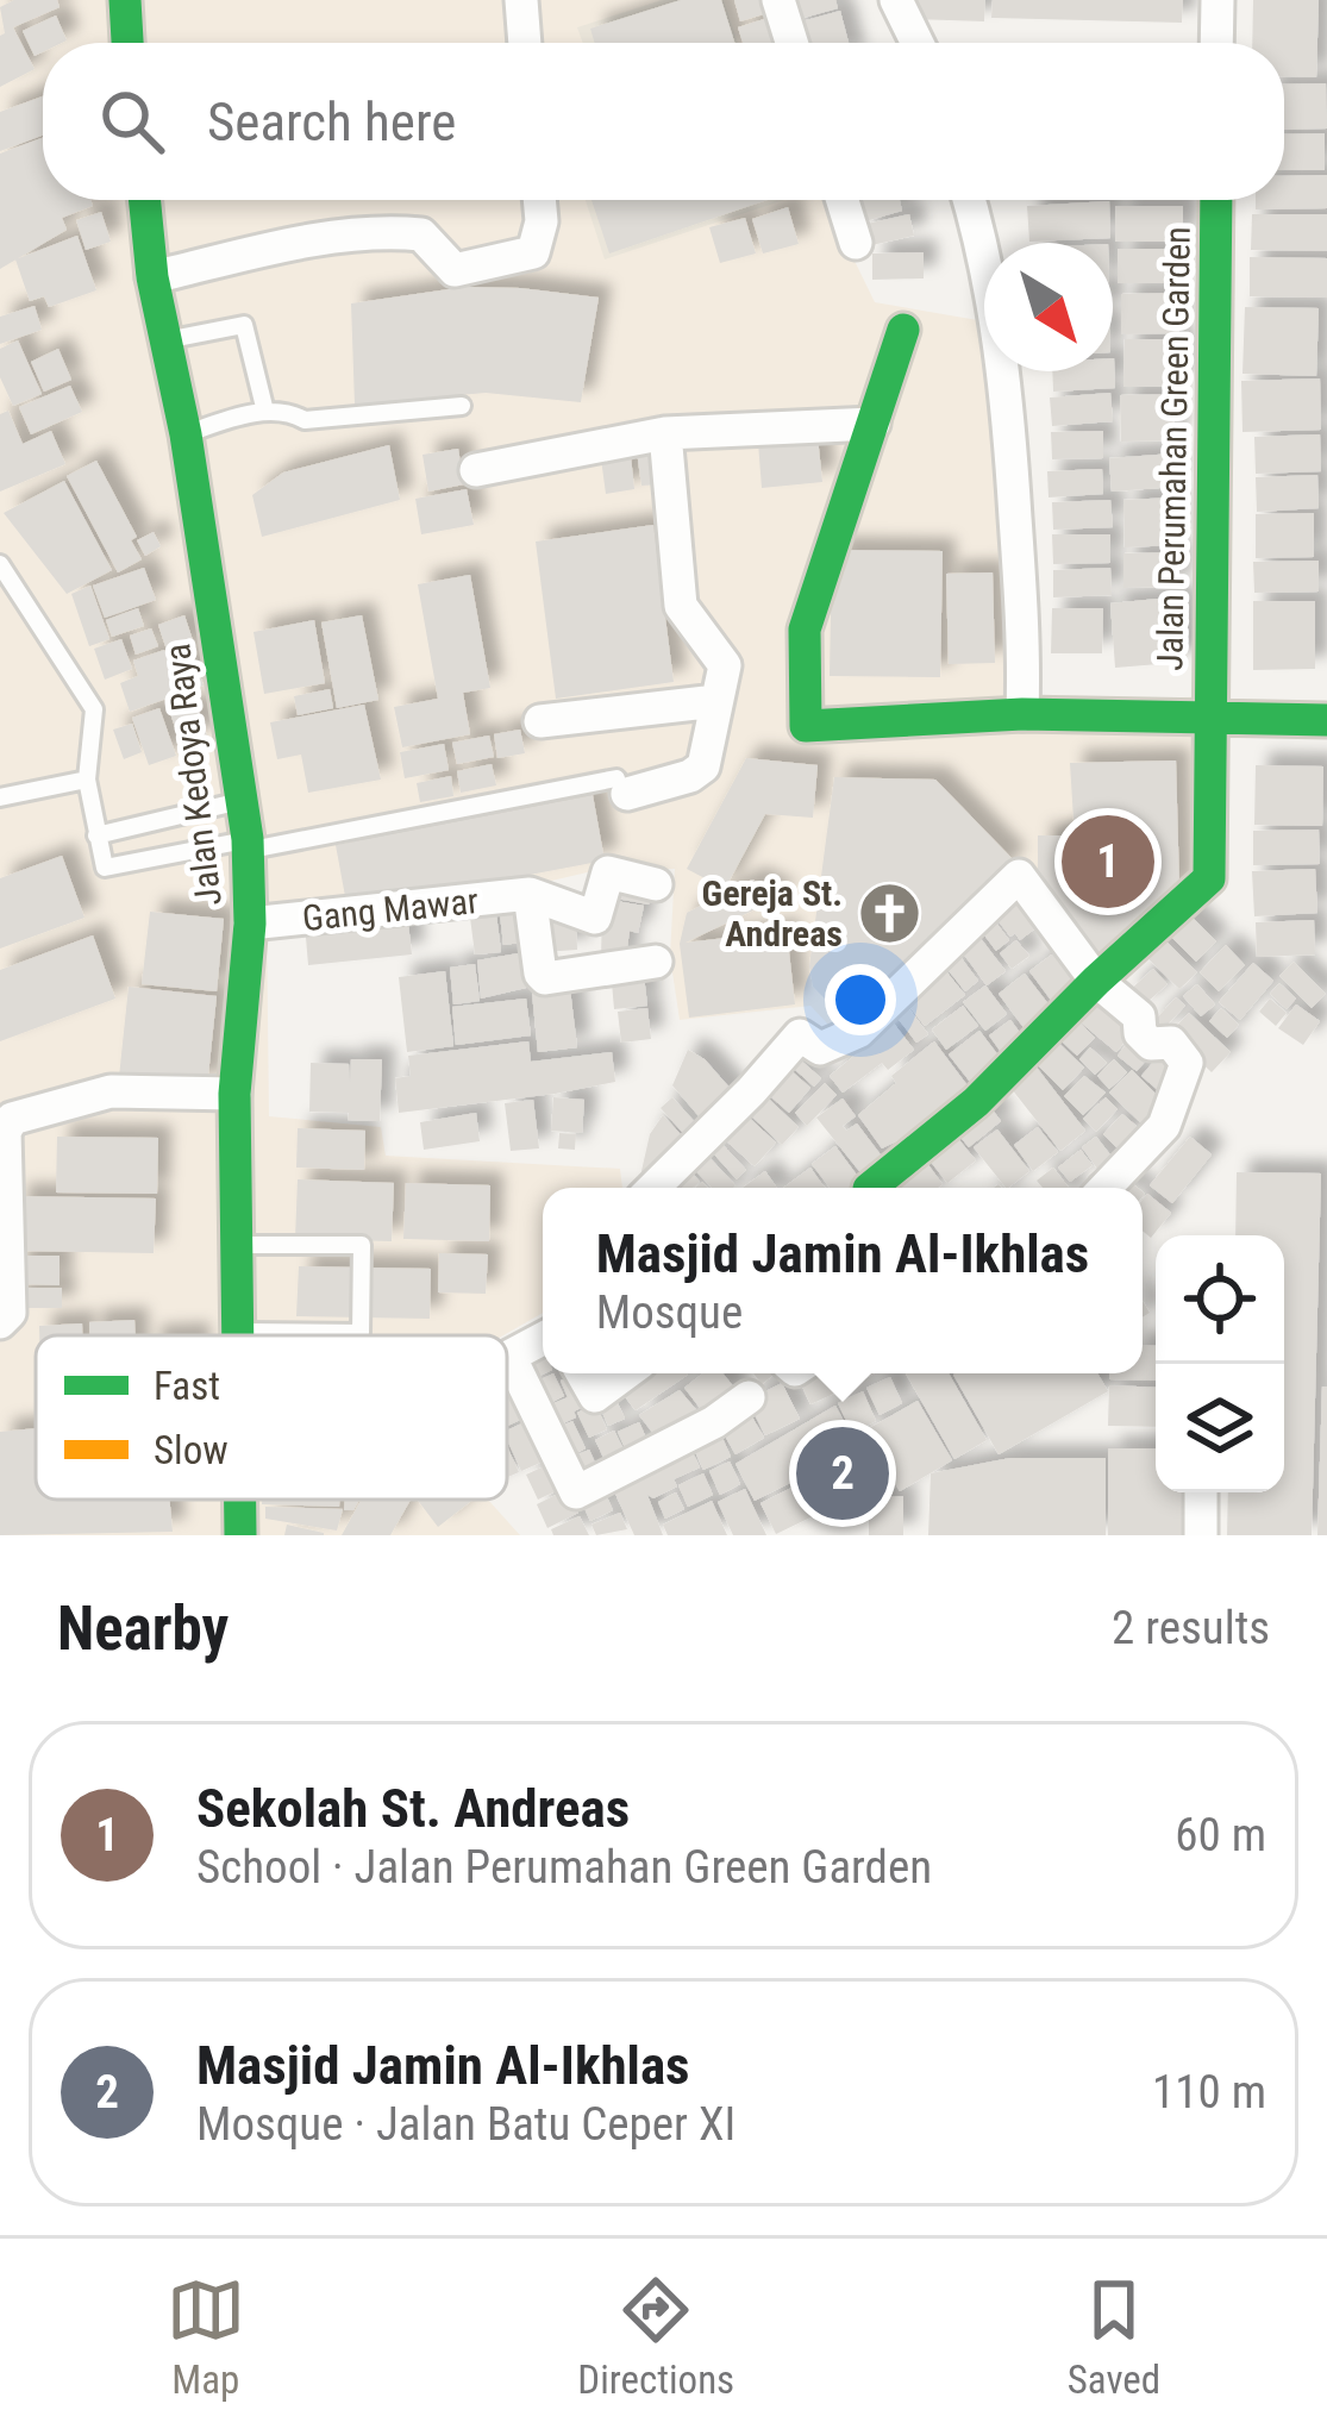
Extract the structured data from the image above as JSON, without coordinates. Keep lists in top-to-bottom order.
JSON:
{
  "streets": {
    "street": ["Jalan Perumahan Green Garden", "Jalan Kedoya Raya", "Gang Mawar"]
  },
  "crossings": [
    ["Jalan Kedoya Raya", "Gang Mawar"]
  ],
  "places": {
    "church": ["Gereja St. Andreas"]
  },
  "legend": ["Fast", "Slow"],
  "north": "bottom right",
  "page": {
    "search": "Search here",
    "pins": ["1", "2"],
    "popup": ["Masjid Jamin Al-Ikhlas", "Mosque"],
    "heading": ["Nearby", "2 results"],
    "list": [
      {
        "mark": "1",
        "name": "Sekolah St. Andreas",
        "note": "School · Jalan Perumahan Green Garden",
        "value": "60 m"
      },
      {
        "mark": "2",
        "name": "Masjid Jamin Al-Ikhlas",
        "note": "Mosque · Jalan Batu Ceper XI",
        "value": "110 m"
      }
    ],
    "nav": ["Map", "Directions", "Saved"]
  }
}
